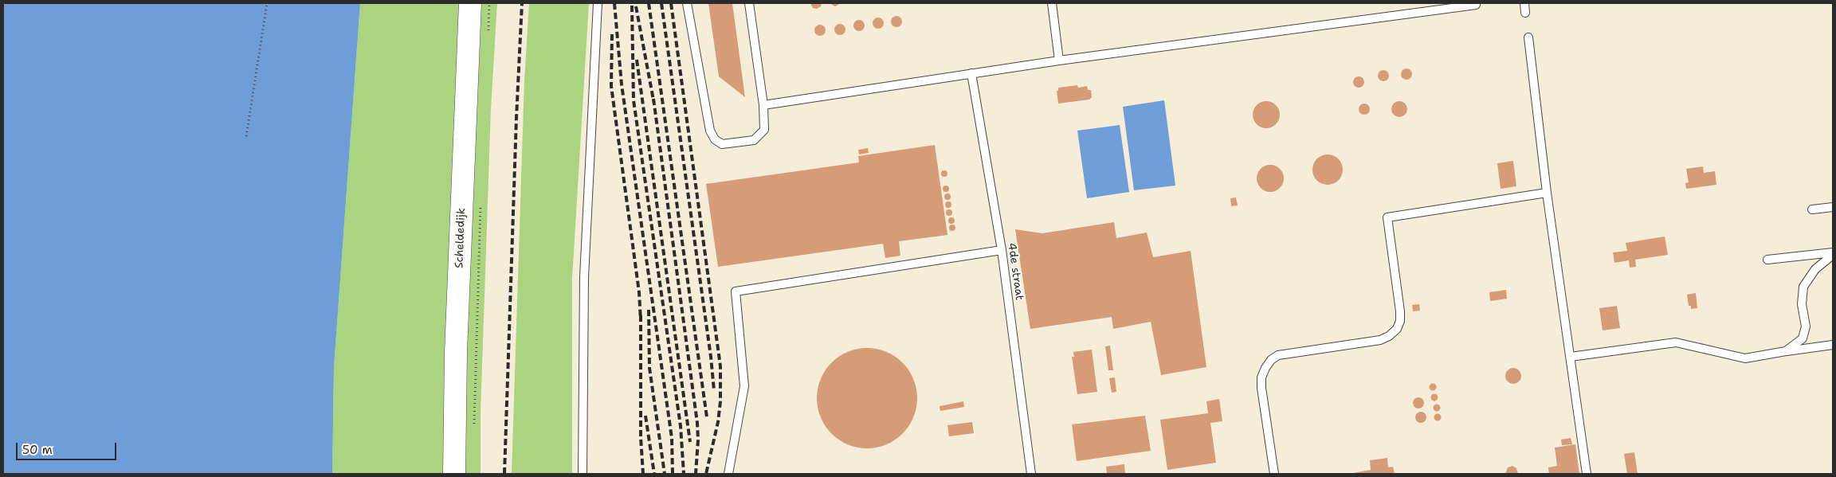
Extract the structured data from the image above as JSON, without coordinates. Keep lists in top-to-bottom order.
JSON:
{
  "streets": {
    "street": ["Scheldedijk"],
    "lane": ["4de straat"]
  },
  "scale_bar": "50 m"
}
